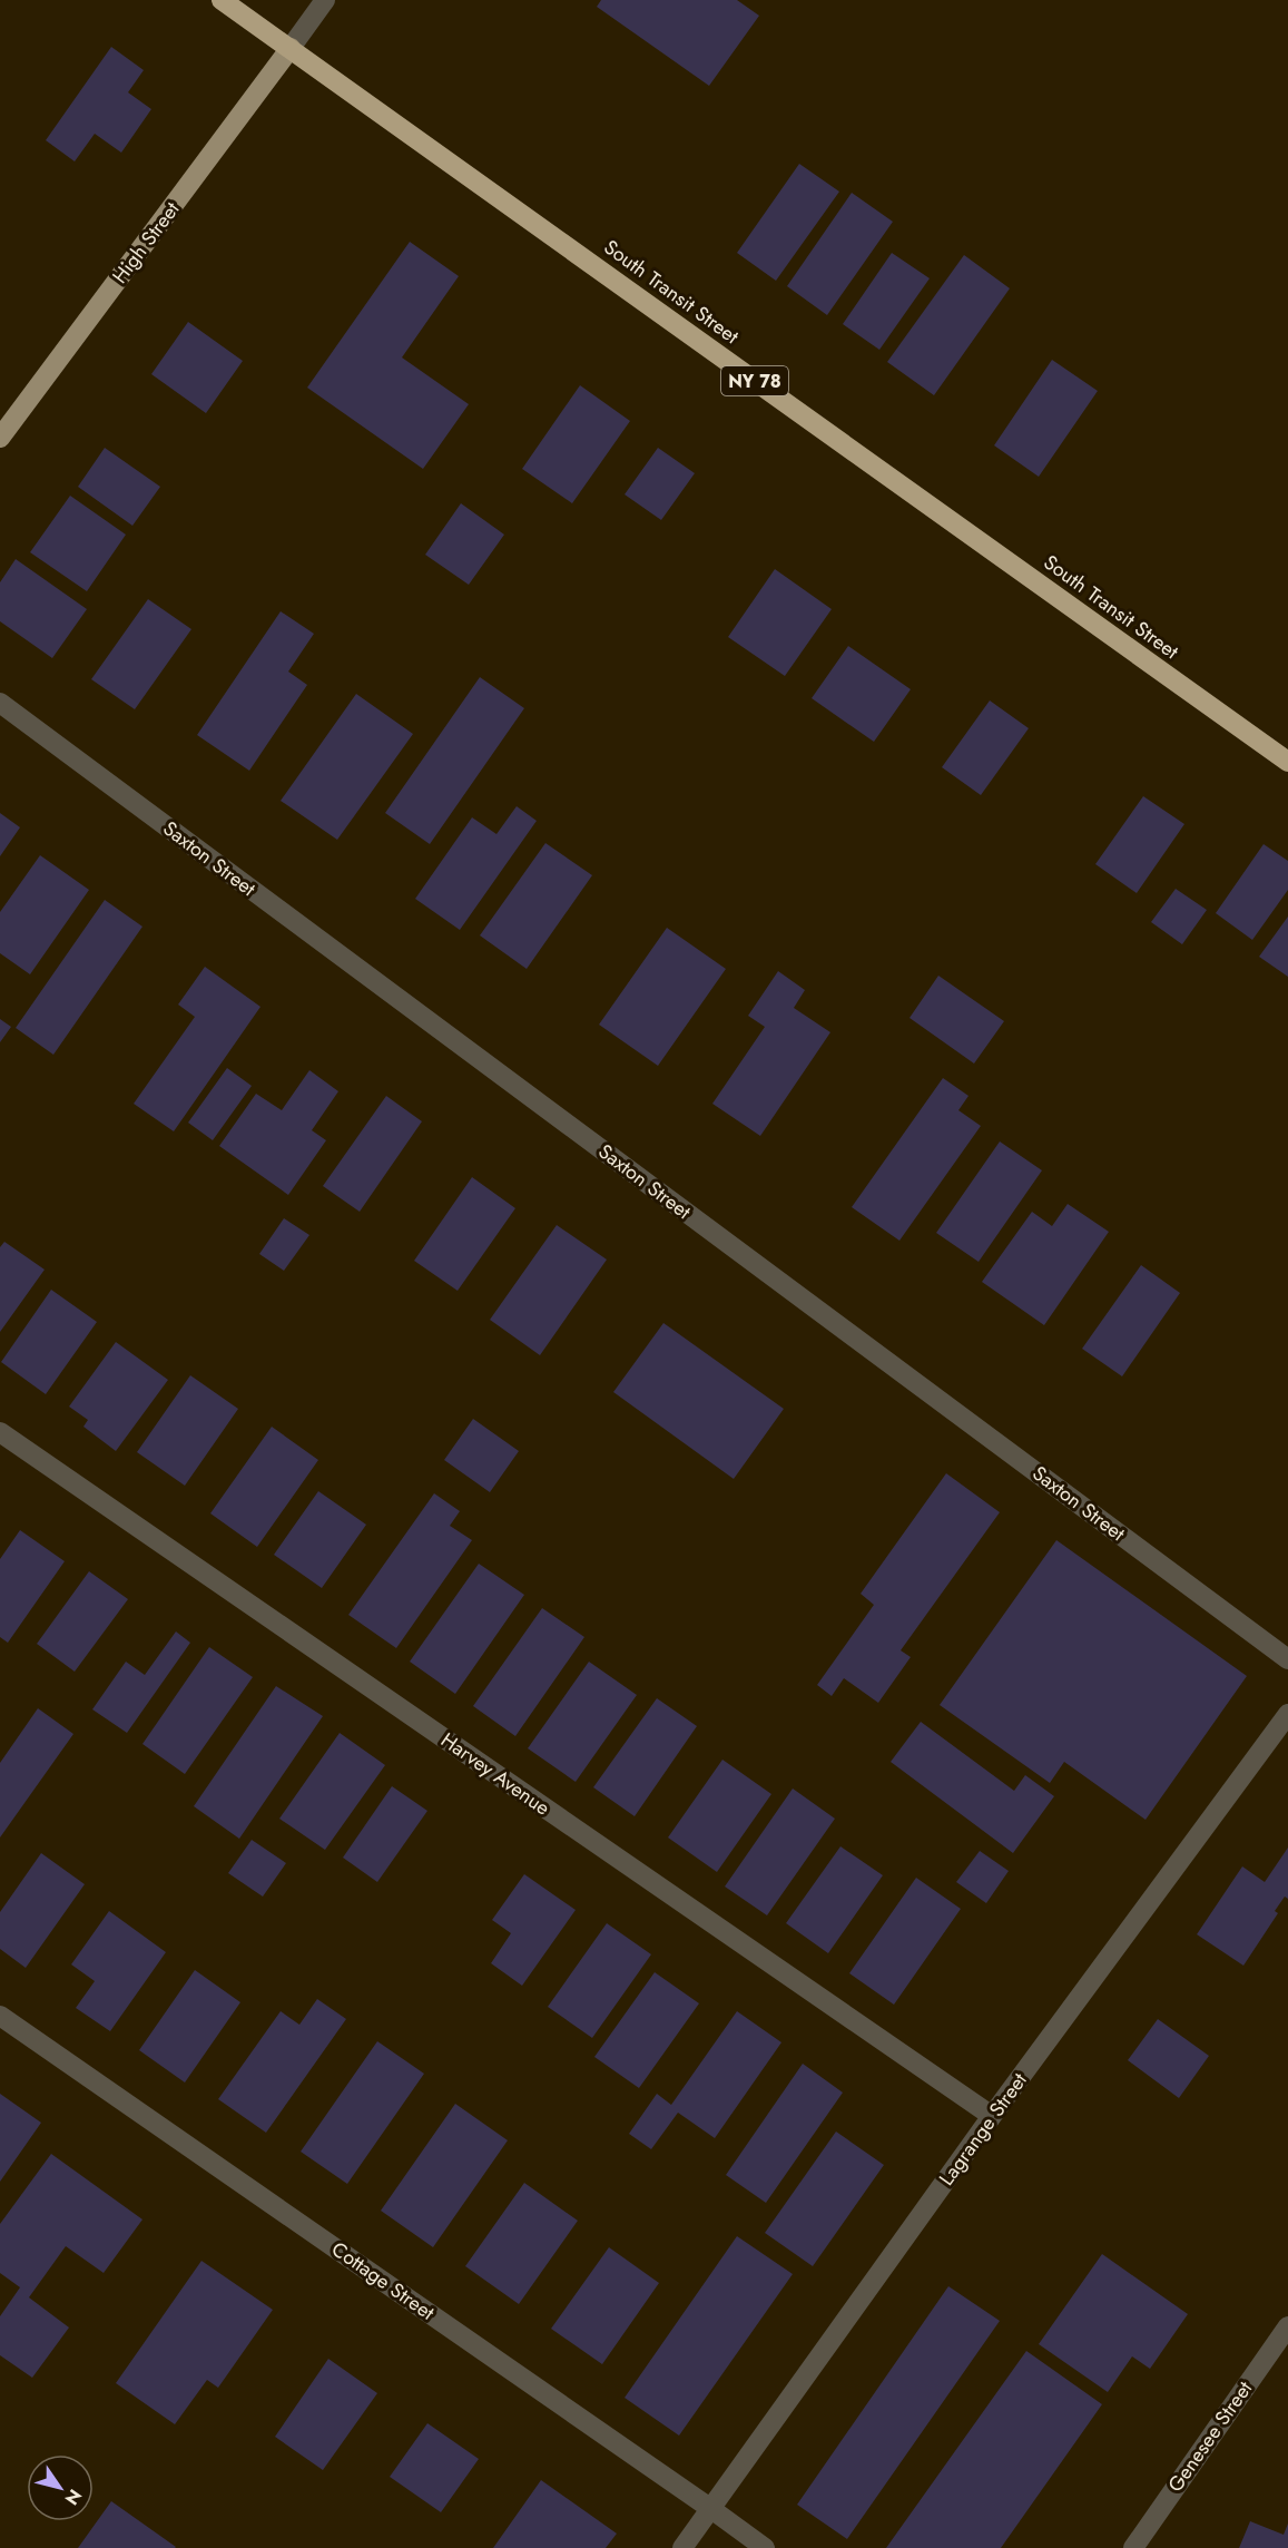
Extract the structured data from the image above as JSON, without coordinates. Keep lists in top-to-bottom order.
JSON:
{
  "streets": {
    "highway": ["South Transit Street", "NY 78"],
    "main road": ["High Street"],
    "street": [
      "Saxton Street",
      "Harvey Avenue",
      "Lagrange Street",
      "Cottage Street",
      "Genesee Street"
    ]
  },
  "crossings": [
    ["High Street", "South Transit Street"],
    ["Harvey Avenue", "Lagrange Street"],
    ["Lagrange Street", "Cottage Street"]
  ],
  "north": "bottom right"
}
